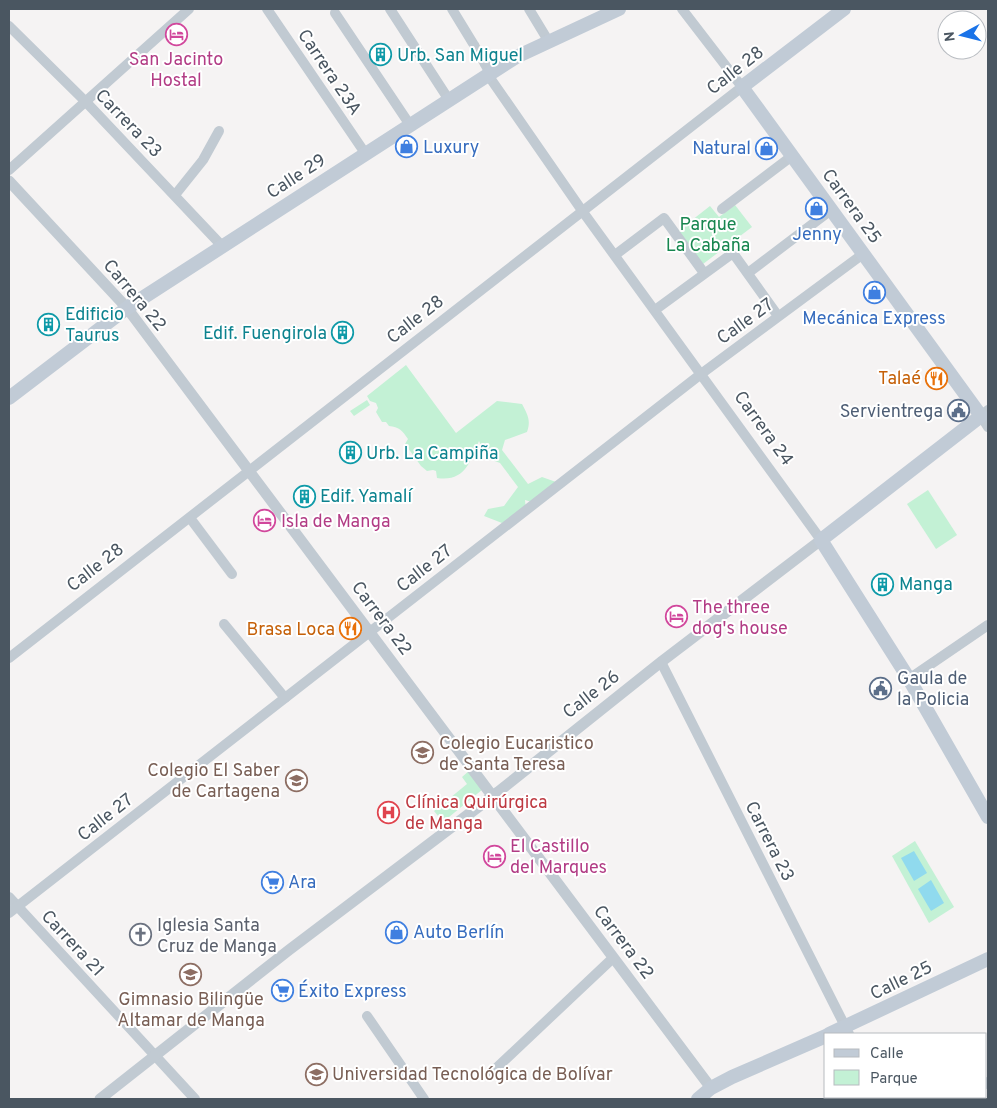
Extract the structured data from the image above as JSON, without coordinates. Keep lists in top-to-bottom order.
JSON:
{
  "streets": {
    "main road": [
      "Calle 28",
      "Calle 29",
      "Carrera 25",
      "Carrera 24",
      "Calle 26",
      "Calle 25"
    ],
    "street": [
      "Carrera 23A",
      "Carrera 23",
      "Carrera 22",
      "Calle 27",
      "Carrera 21"
    ]
  },
  "crossings": [
    ["Calle 28", "Carrera 25"],
    ["Calle 28", "Carrera 22"],
    ["Calle 28", "Carrera 24"],
    ["Carrera 23A", "Calle 29"],
    ["Carrera 23", "Calle 29"],
    ["Carrera 23", "Calle 26"],
    ["Carrera 23", "Calle 25"],
    ["Calle 29", "Carrera 22"],
    ["Calle 29", "Carrera 24"],
    ["Carrera 25", "Calle 27"],
    ["Carrera 25", "Calle 26"],
    ["Carrera 22", "Calle 27"],
    ["Carrera 22", "Calle 26"],
    ["Carrera 22", "Calle 25"],
    ["Calle 27", "Carrera 24"],
    ["Calle 27", "Carrera 21"],
    ["Carrera 24", "Calle 26"],
    ["Calle 26", "Carrera 21"]
  ],
  "parks": ["Parque La Cabaña"],
  "places": {
    "hotel": [
      "San Jacinto Hostal",
      "Isla de Manga",
      "The three dog's house",
      "El Castillo del Marques"
    ],
    "building": [
      "Urb. San Miguel",
      "Edificio Taurus",
      "Edif. Fuengirola",
      "Urb. La Campiña",
      "Edif. Yamalí",
      "Manga"
    ],
    "shop": [
      "Luxury",
      "Natural",
      "Jenny",
      "Mecánica Express",
      "Auto Berlín"
    ],
    "restaurant": ["Talaé", "Brasa Loca"],
    "public building": ["Servientrega", "Gaula de la Policia"],
    "school or university": [
      "Colegio Eucaristico de Santa Teresa",
      "Colegio El Saber de Cartagena",
      "Gimnasio Bilingüe Altamar de Manga",
      "Universidad Tecnológica de Bolívar"
    ],
    "hospital": ["Clínica Quirúrgica de Manga"],
    "supermarket": ["Ara", "Éxito Express"],
    "church": ["Iglesia Santa Cruz de Manga"]
  },
  "legend": ["Calle", "Parque"],
  "north": "left"
}
